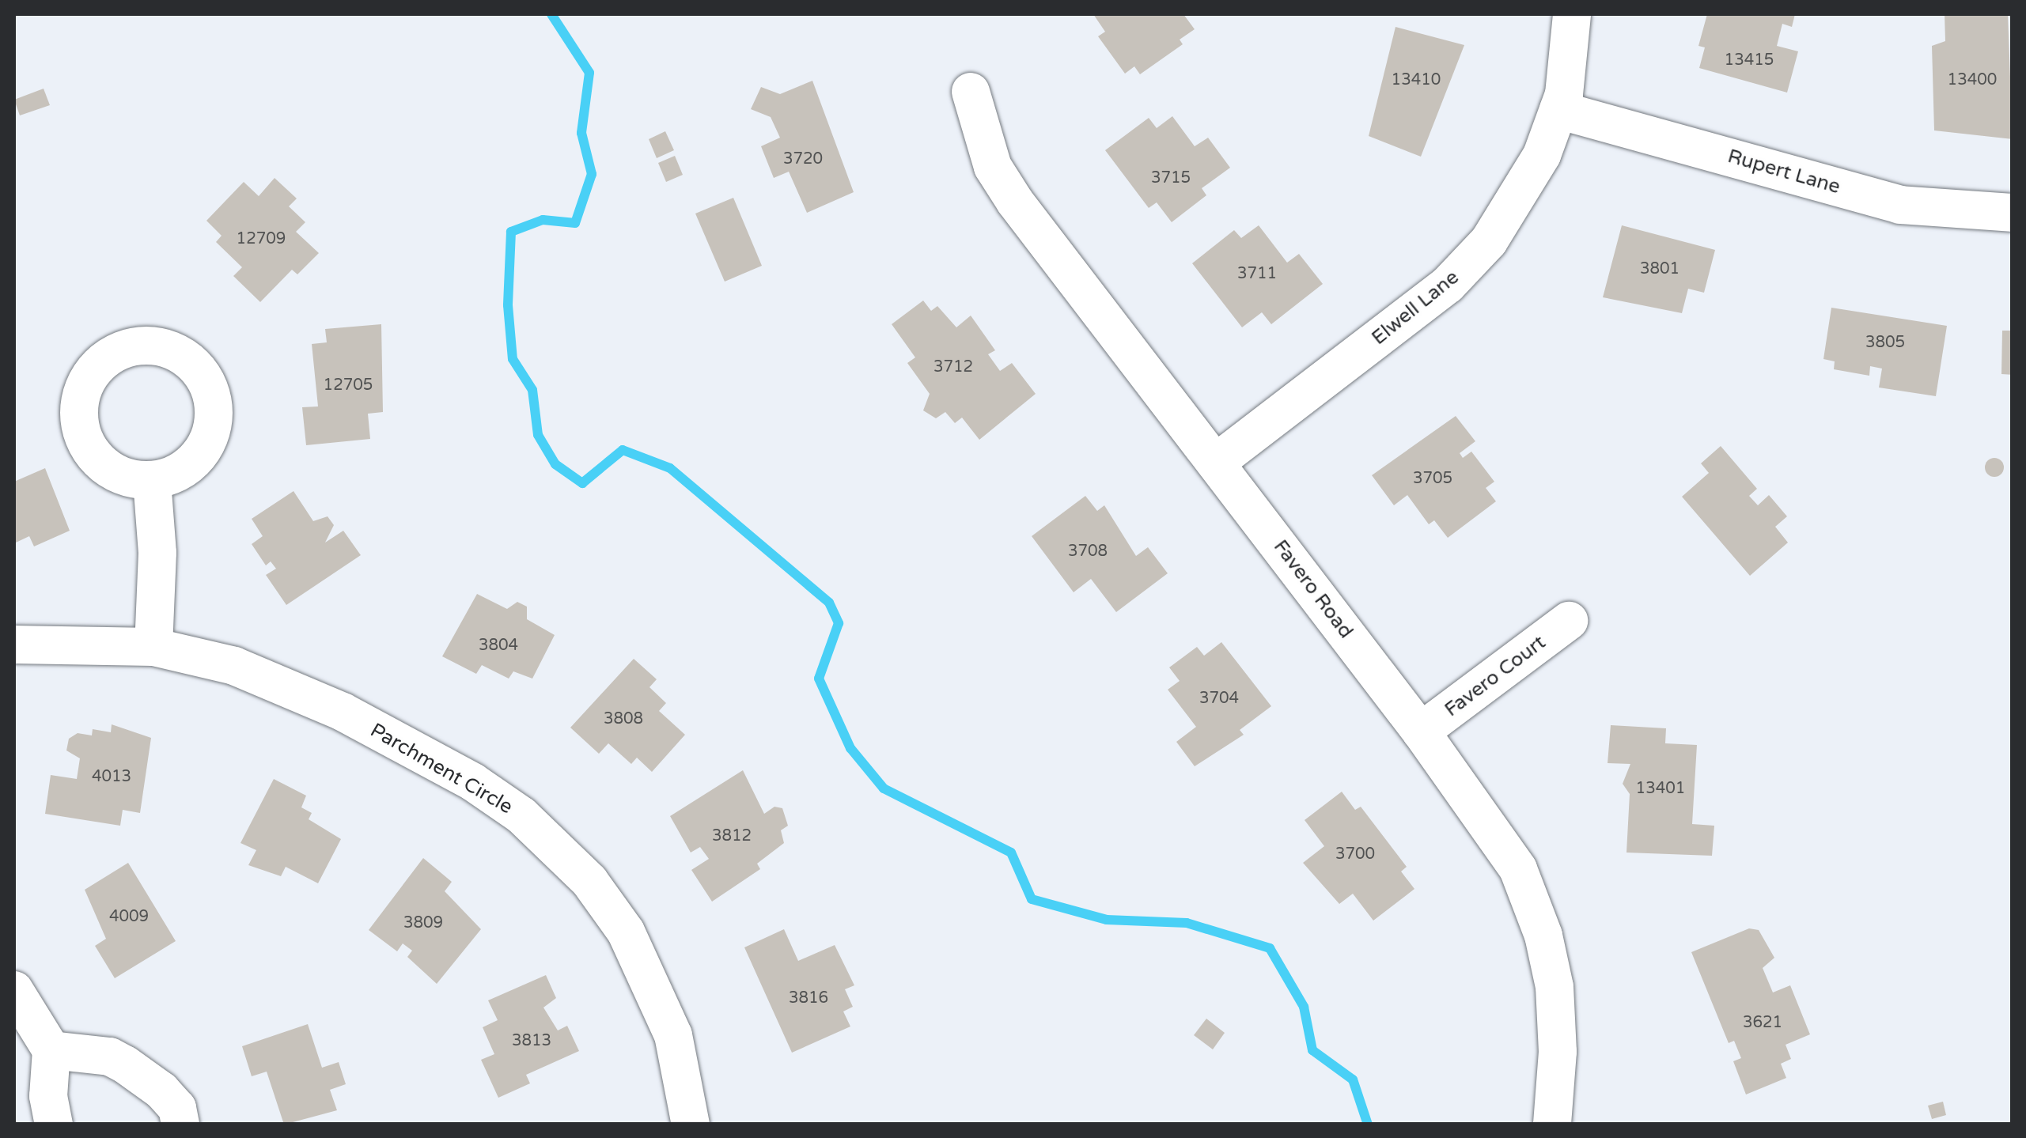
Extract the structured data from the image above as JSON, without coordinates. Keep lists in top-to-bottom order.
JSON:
{
  "streets": {
    "street": [
      "Rupert Lane",
      "Elwell Lane",
      "Favero Road",
      "Favero Court",
      "Parchment Circle"
    ]
  },
  "crossings": [
    ["Rupert Lane", "Elwell Lane"],
    ["Elwell Lane", "Favero Road"],
    ["Favero Road", "Favero Court"]
  ],
  "house_numbers": [
    "13415",
    "13410",
    "13400",
    "3720",
    "3715",
    "12709",
    "3801",
    "3711",
    "3805",
    "3712",
    "12705",
    "3705",
    "3708",
    "3804",
    "3704",
    "3808",
    "4013",
    "13401",
    "3812",
    "3700",
    "4009",
    "3809",
    "3816",
    "3621",
    "3813"
  ]
}
